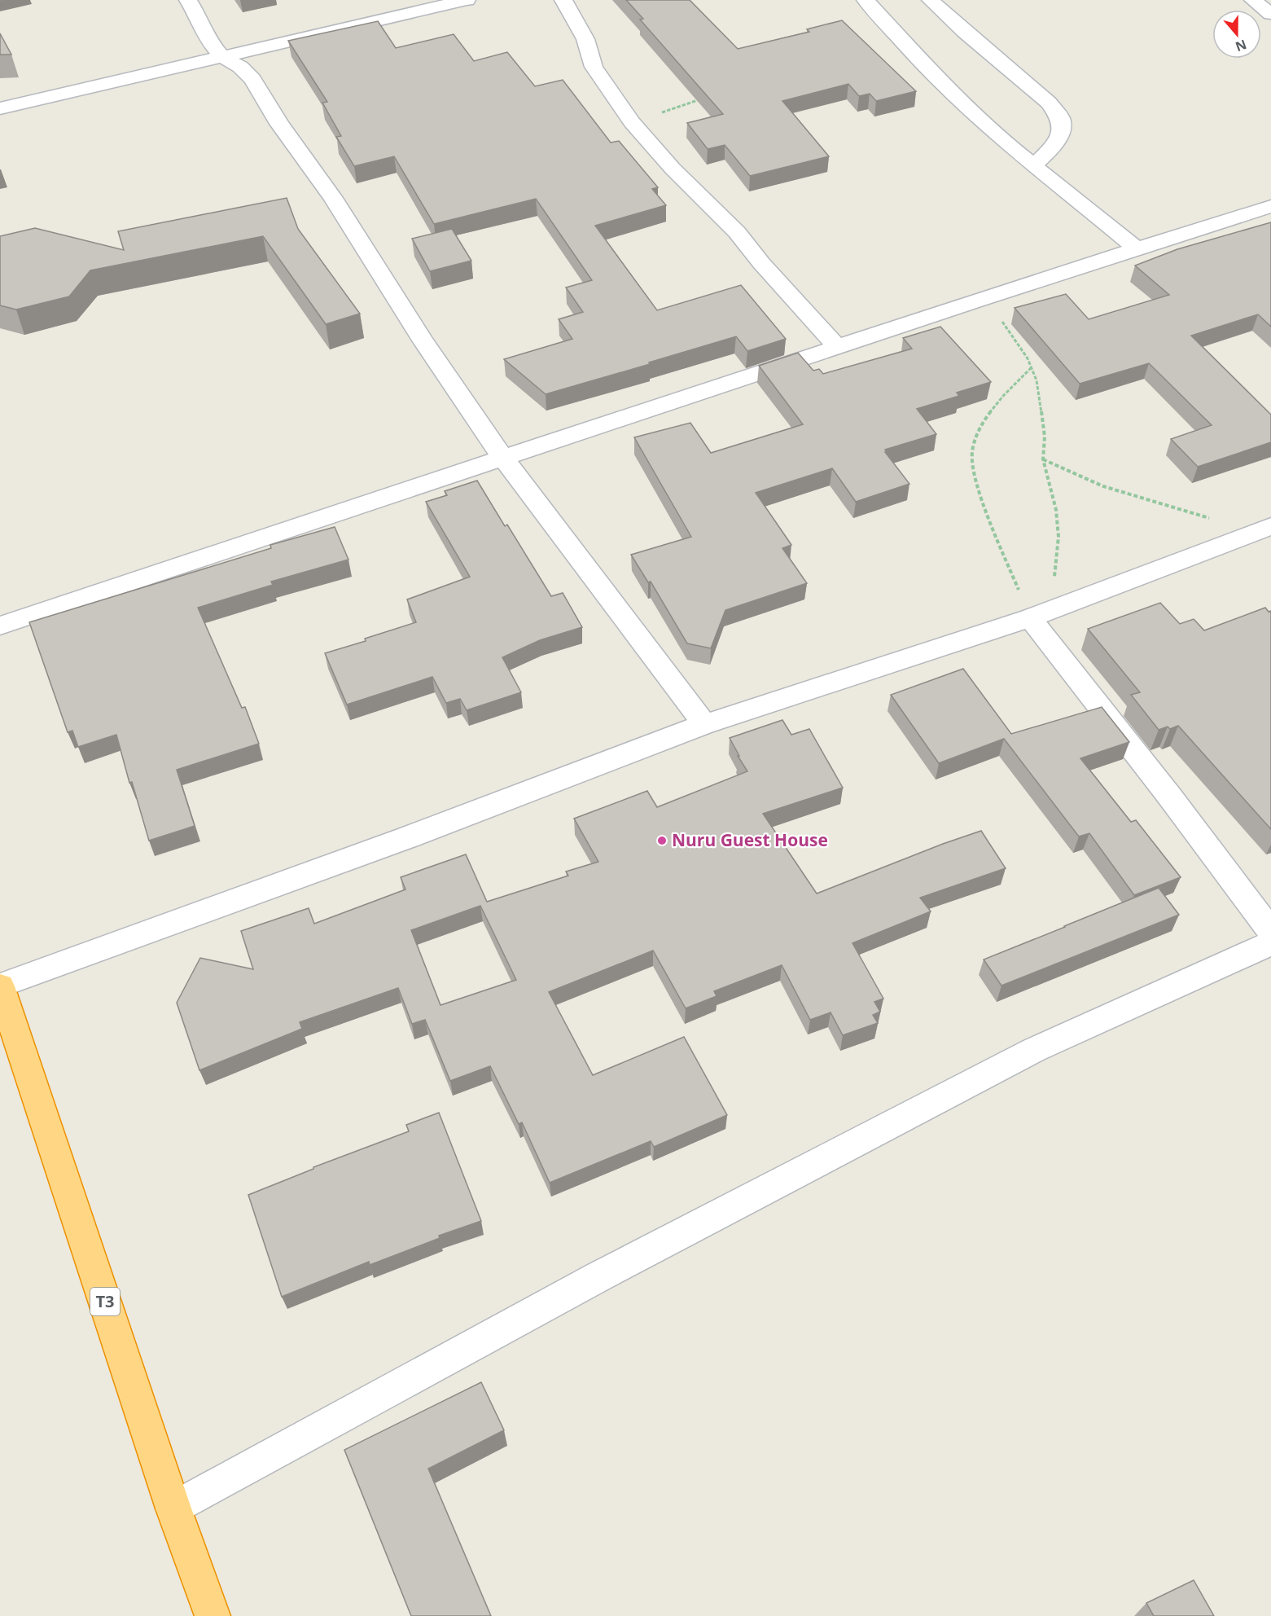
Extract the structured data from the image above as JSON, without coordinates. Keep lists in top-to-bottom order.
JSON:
{
  "streets": {
    "highway": ["T3"]
  },
  "places": ["Nuru Guest House"],
  "north": "bottom"
}
